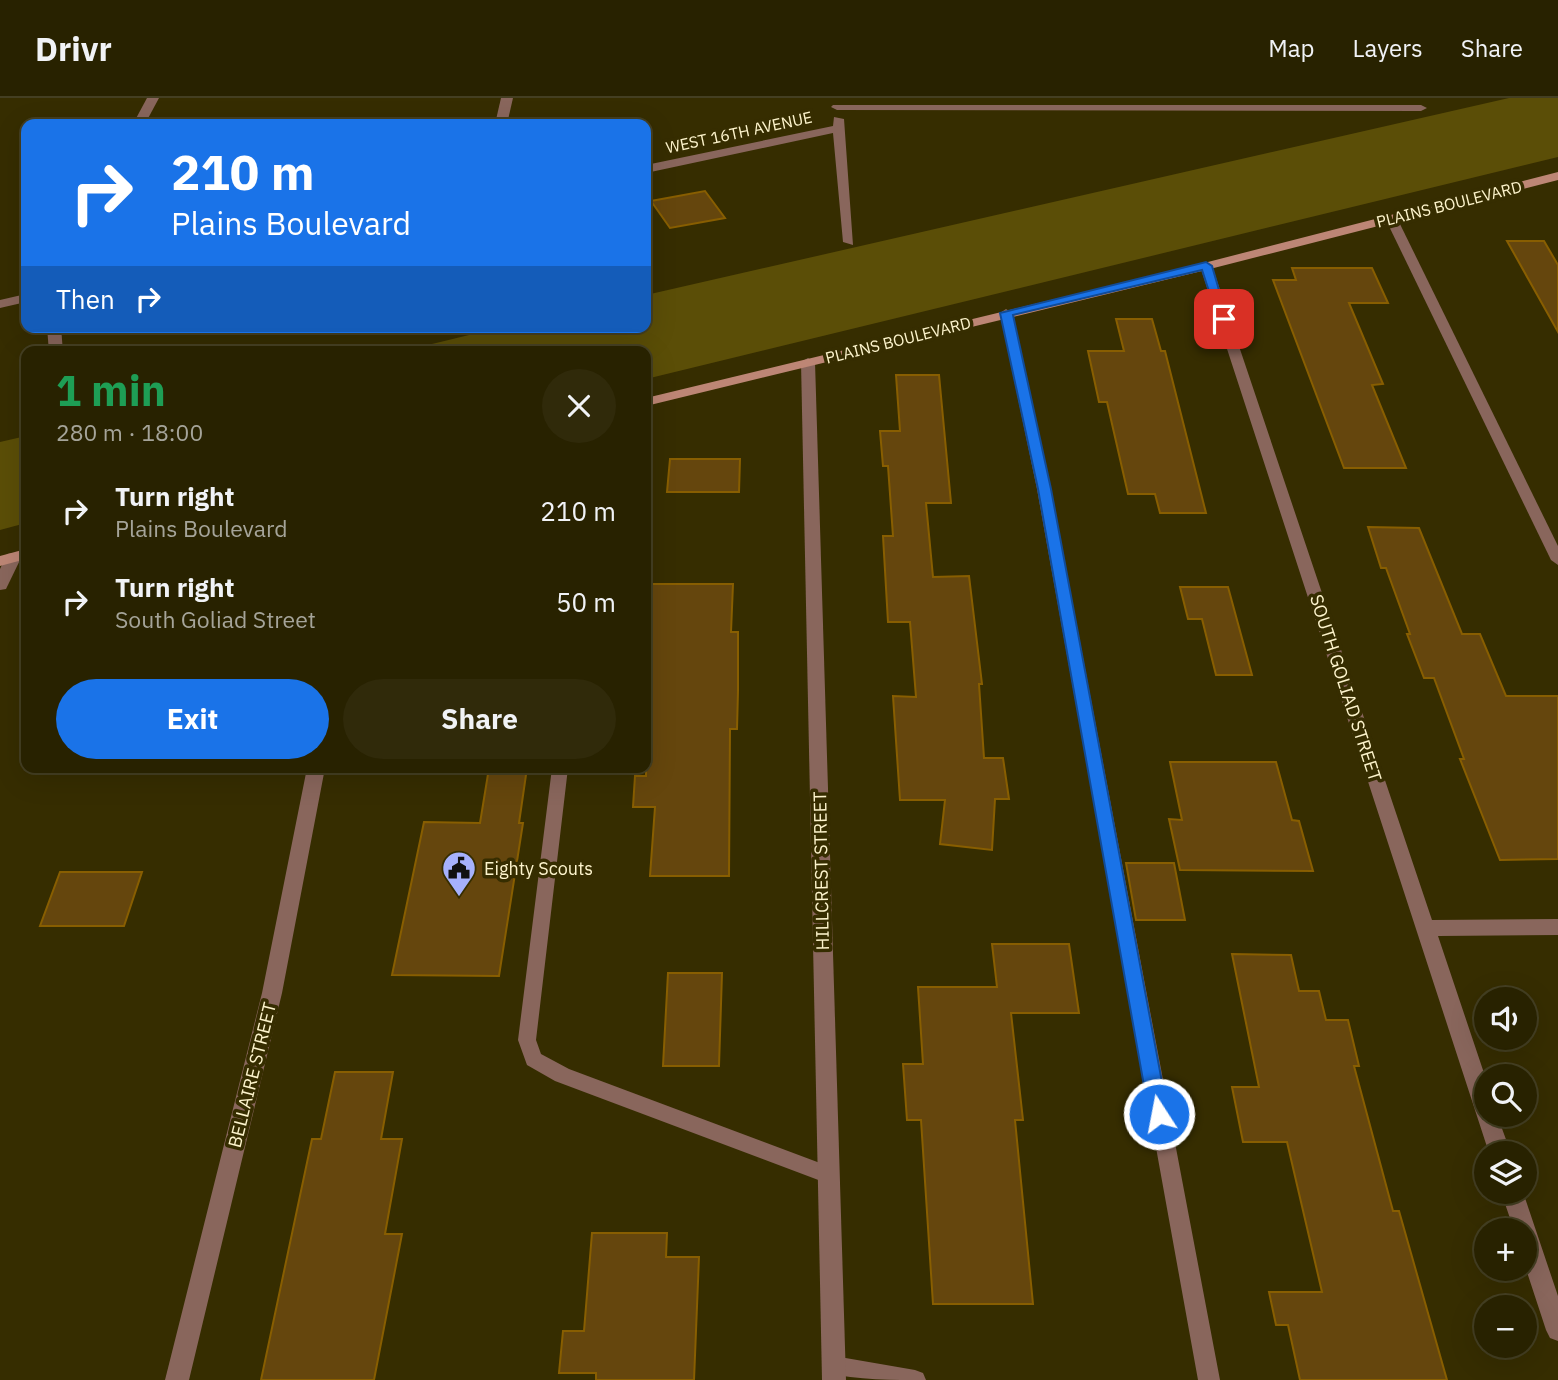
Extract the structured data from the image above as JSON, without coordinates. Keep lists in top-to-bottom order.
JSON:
{
  "streets": {
    "main road": ["PLAINS BOULEVARD"],
    "street": [
      "WEST 16TH AVENUE",
      "SOUTH GOLIAD STREET",
      "HILLCREST STREET",
      "BELLAIRE STREET"
    ]
  },
  "crossings": [
    ["PLAINS BOULEVARD", "SOUTH GOLIAD STREET"],
    ["PLAINS BOULEVARD", "HILLCREST STREET"]
  ],
  "places": {
    "public building": ["Eighty Scouts"]
  },
  "page": {
    "header": "Drivr",
    "nav": ["Map", "Layers", "Share"],
    "turn": ["210 m", "Plains Boulevard"],
    "then": "Then",
    "heading": ["1 min", "280 m · 18:00"],
    "list": [
      {
        "name": "Turn right",
        "note": "Plains Boulevard",
        "value": "210 m"
      },
      {
        "name": "Turn right",
        "note": "South Goliad Street",
        "value": "50 m"
      }
    ],
    "buttons": ["Exit", "Share"],
    "map_buttons": ["+", "−"]
  }
}
